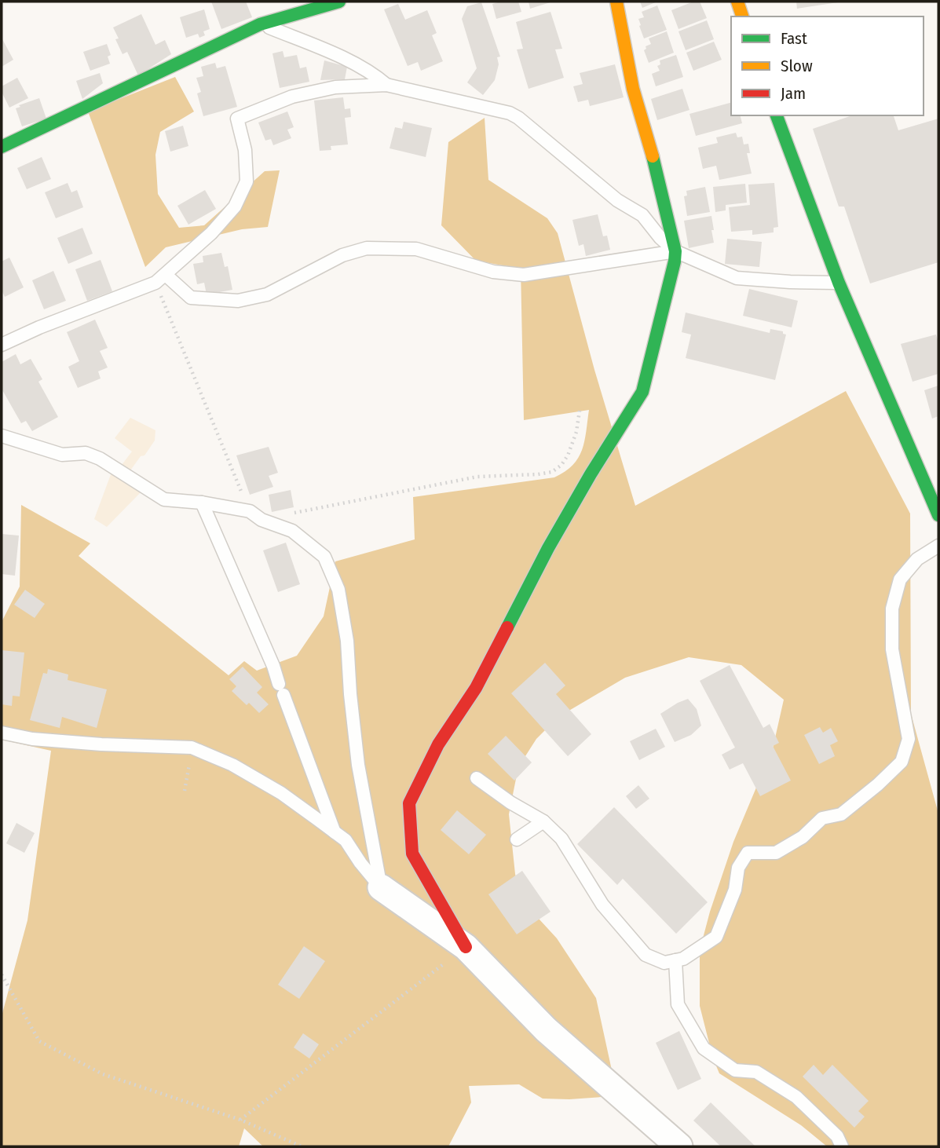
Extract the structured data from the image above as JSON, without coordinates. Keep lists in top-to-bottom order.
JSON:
{
  "legend": ["Fast", "Slow", "Jam"]
}
